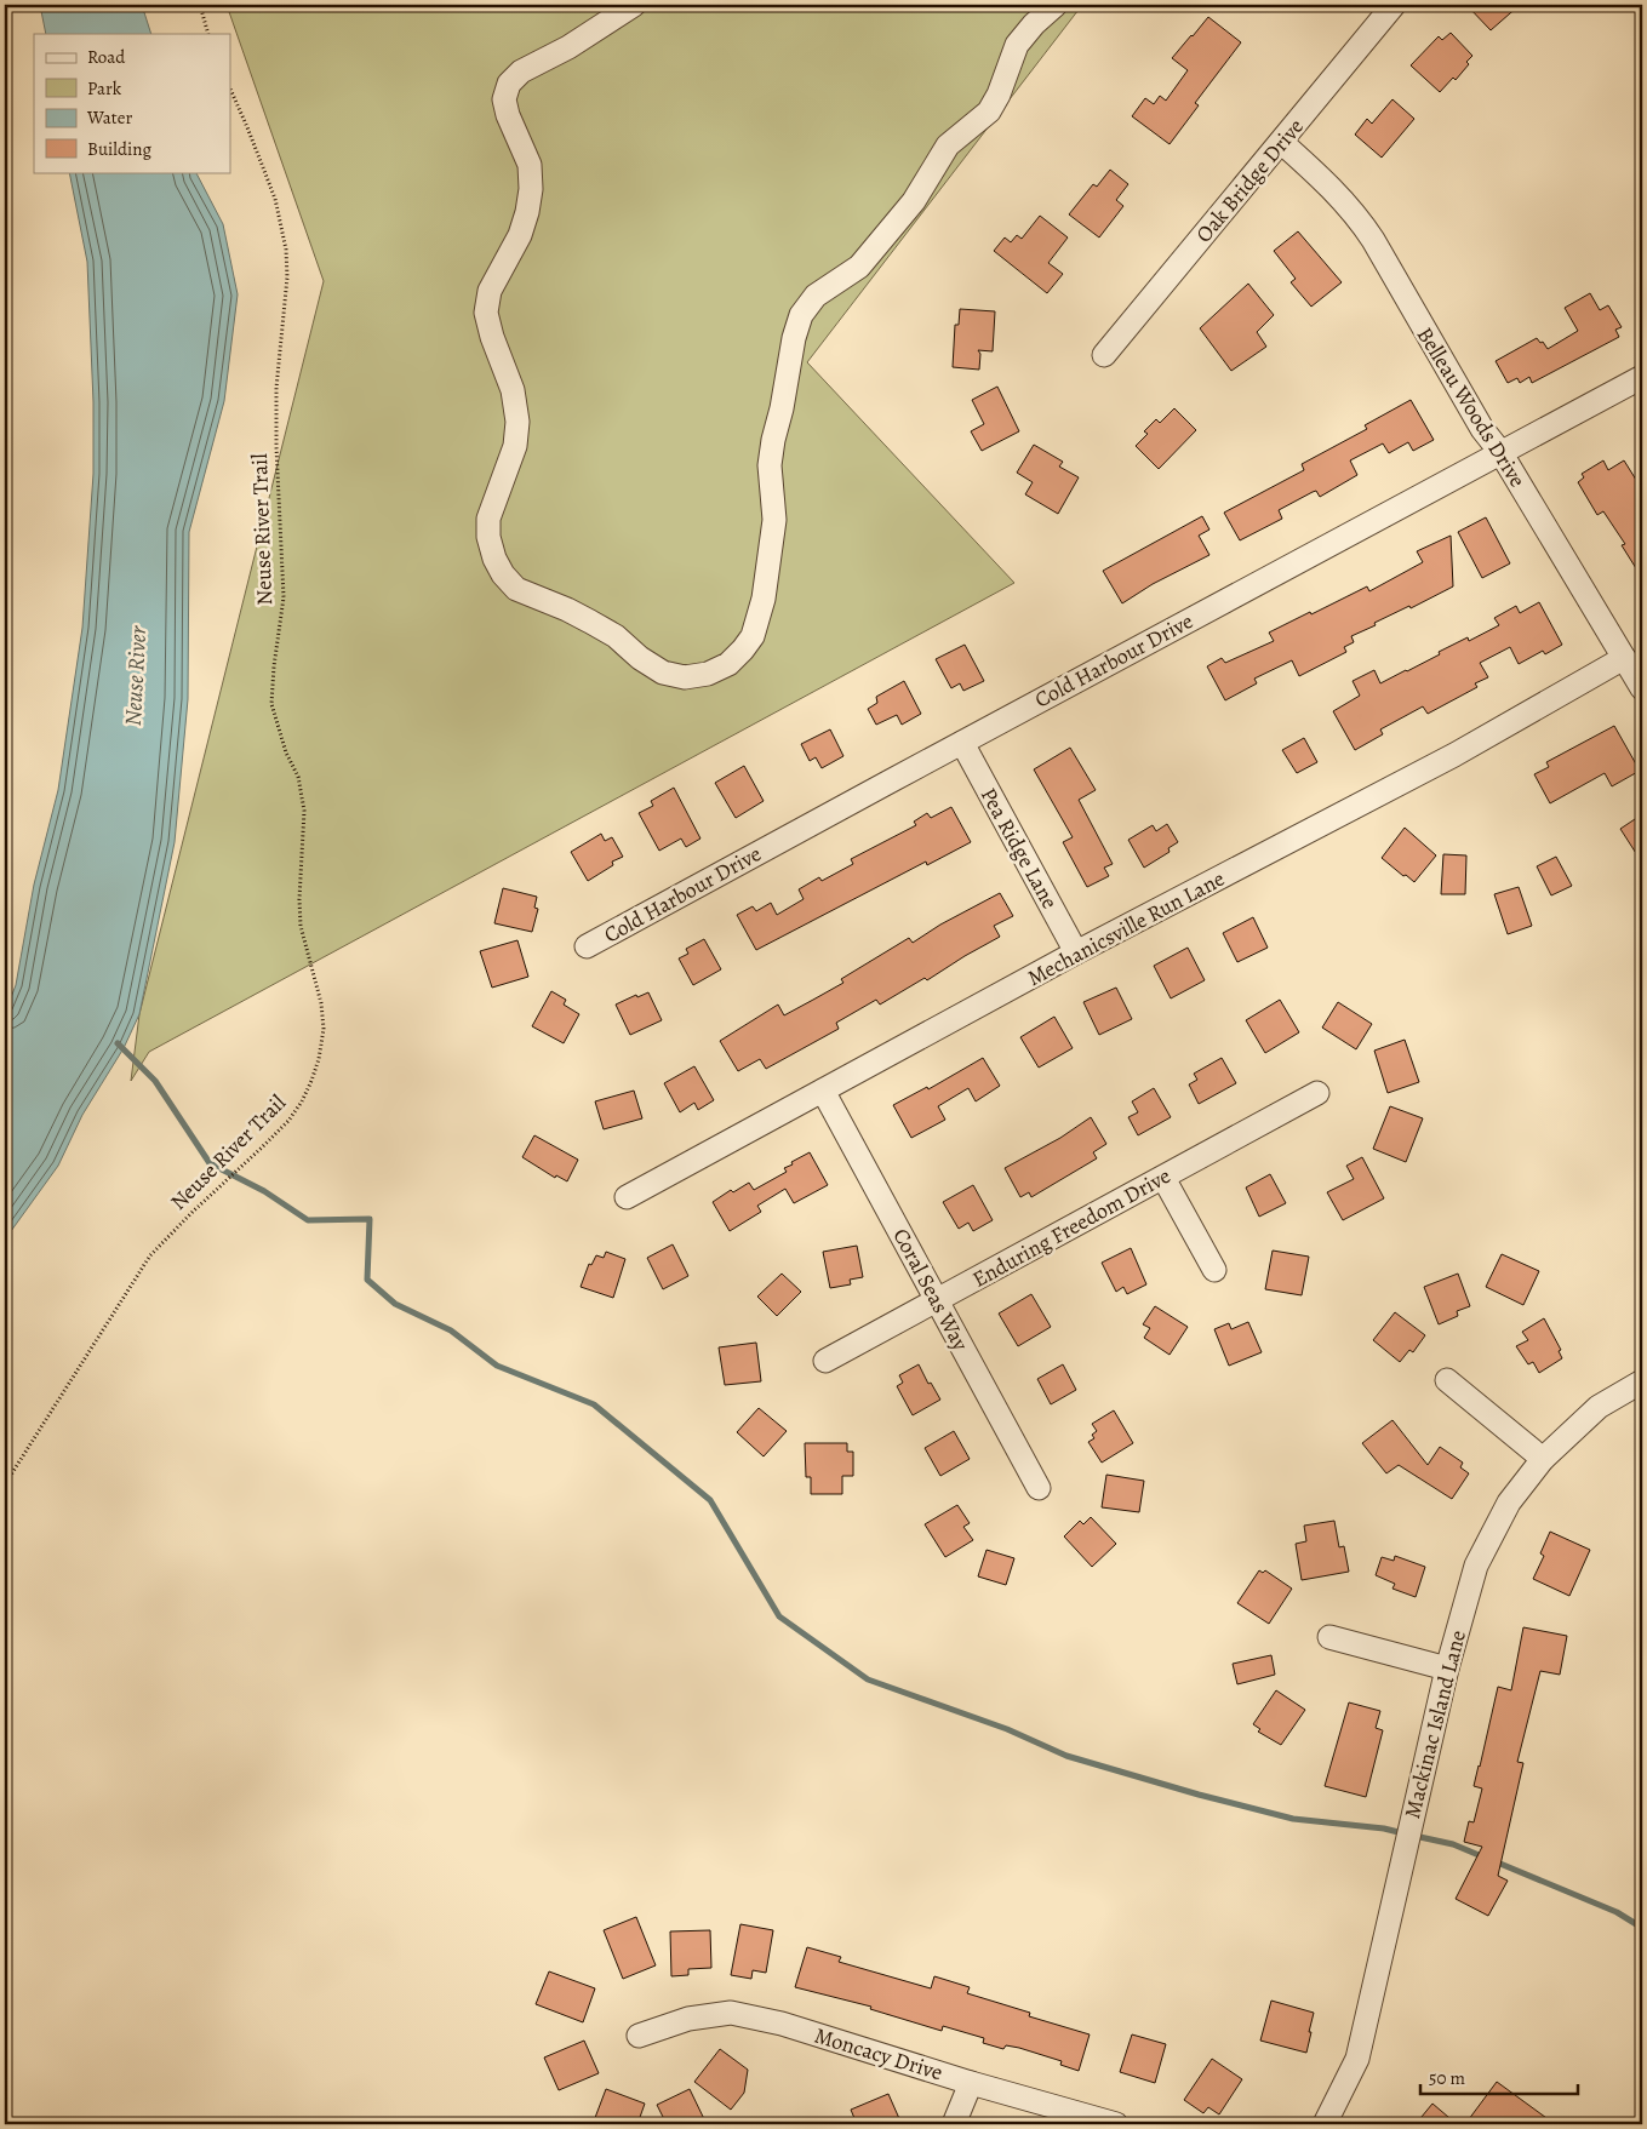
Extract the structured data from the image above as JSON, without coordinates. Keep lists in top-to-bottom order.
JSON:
{
  "streets": {
    "street": [
      "Oak Bridge Drive",
      "Belleau Woods Drive",
      "Cold Harbour Drive",
      "Pea Ridge Lane",
      "Mechanicsville Run Lane",
      "Enduring Freedom Drive",
      "Coral Seas Way",
      "Mackinac Island Lane",
      "Moncacy Drive"
    ],
    "path": ["Neuse River Trail"]
  },
  "crossings": [
    ["Oak Bridge Drive", "Belleau Woods Drive"],
    ["Belleau Woods Drive", "Cold Harbour Drive"],
    ["Belleau Woods Drive", "Mechanicsville Run Lane"],
    ["Cold Harbour Drive", "Pea Ridge Lane"],
    ["Pea Ridge Lane", "Mechanicsville Run Lane"],
    ["Mechanicsville Run Lane", "Coral Seas Way"],
    ["Enduring Freedom Drive", "Coral Seas Way"]
  ],
  "water": ["Neuse River"],
  "legend": [
    "Road",
    "Park",
    "Water",
    "Building"
  ],
  "scale_bar": "50 m"
}
